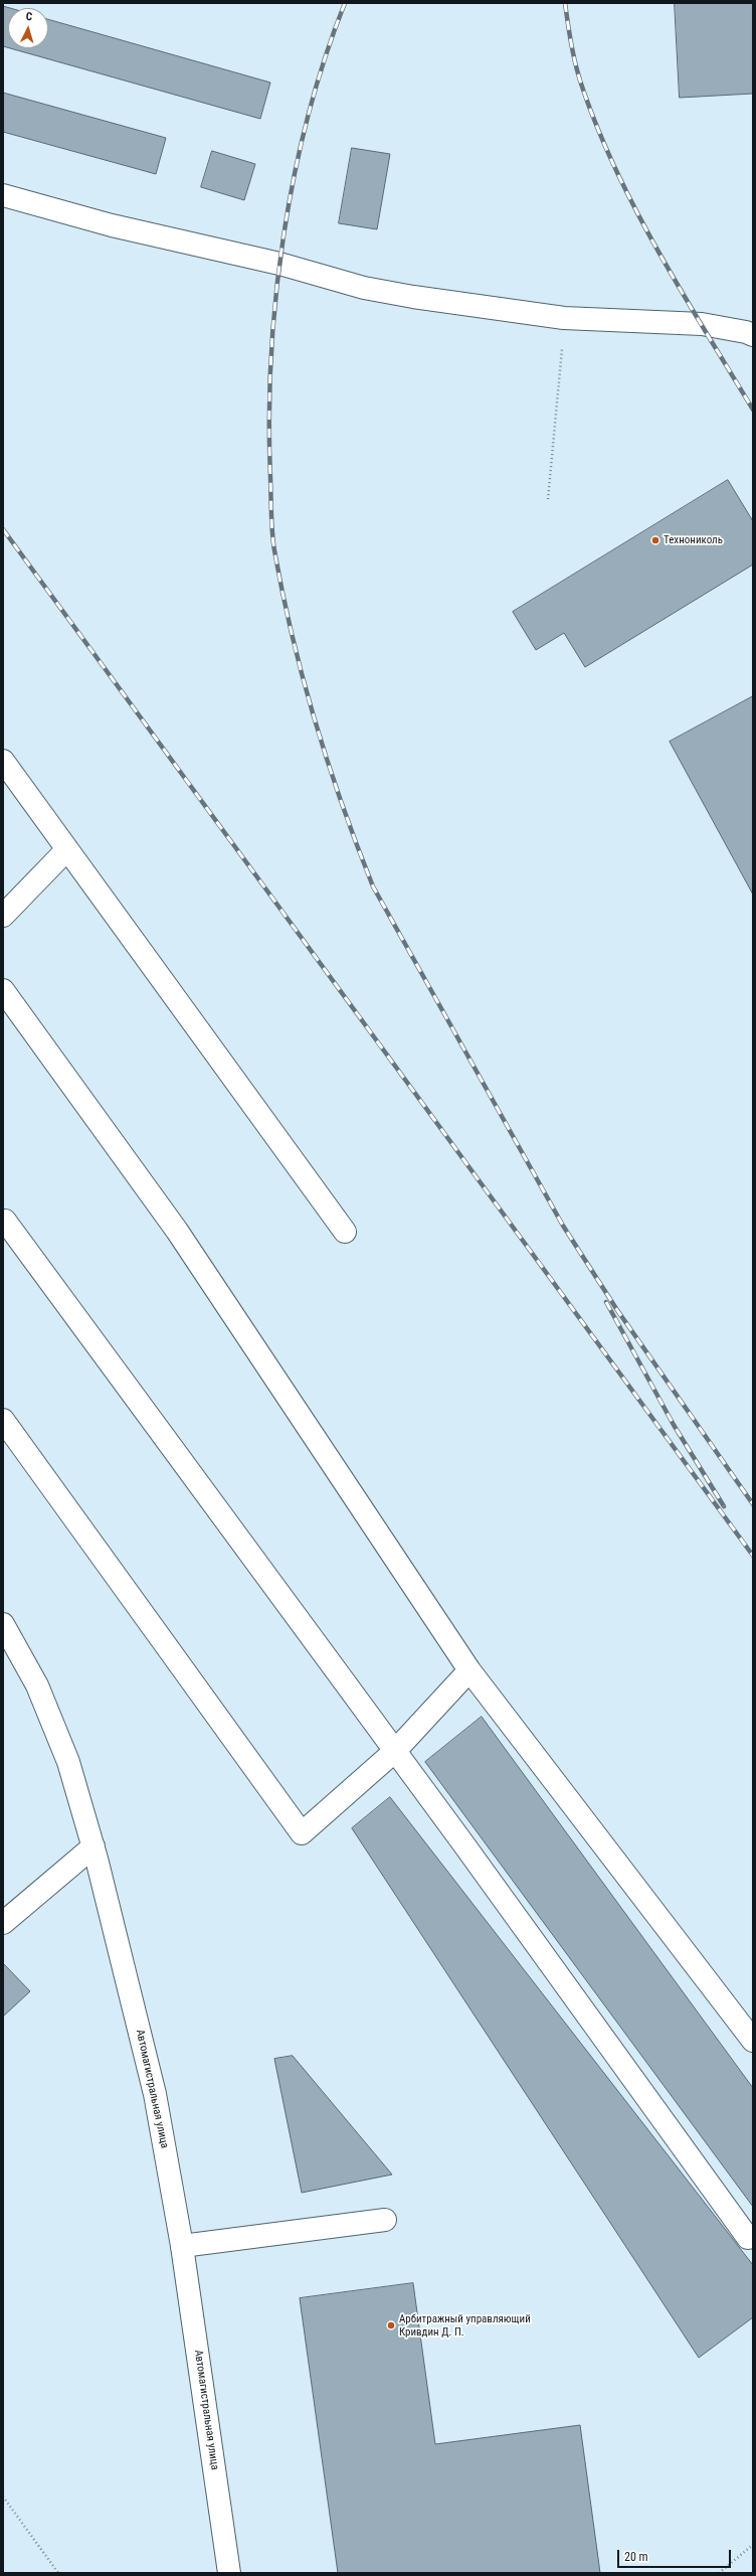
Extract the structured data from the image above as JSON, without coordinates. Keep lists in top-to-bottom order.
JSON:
{
  "streets": {
    "main road": ["Автомагистральная улица"]
  },
  "places": ["Технониколь", "Арбитражный управляющий Кривдин Д. П."],
  "scale_bar": "20 m",
  "north": "top"
}
